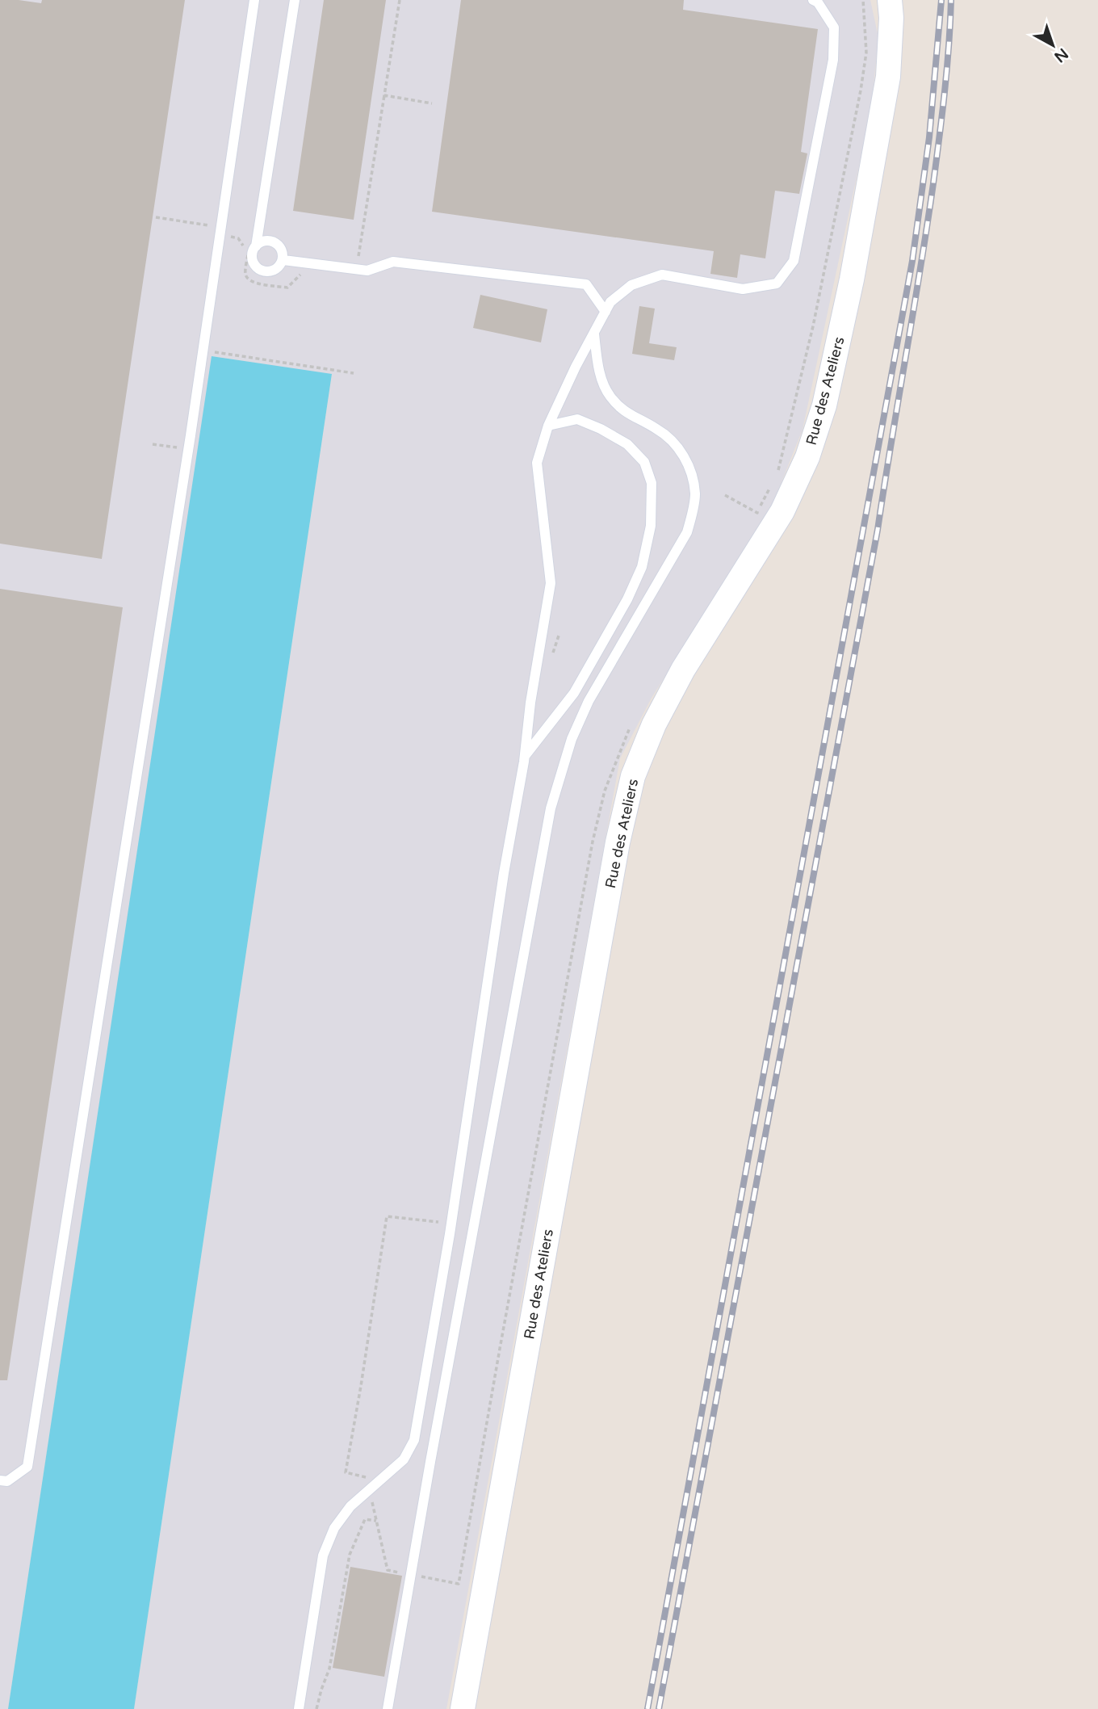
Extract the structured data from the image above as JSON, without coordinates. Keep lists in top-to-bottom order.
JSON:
{
  "streets": {
    "street": ["Rue des Ateliers"]
  },
  "north": "bottom right"
}
